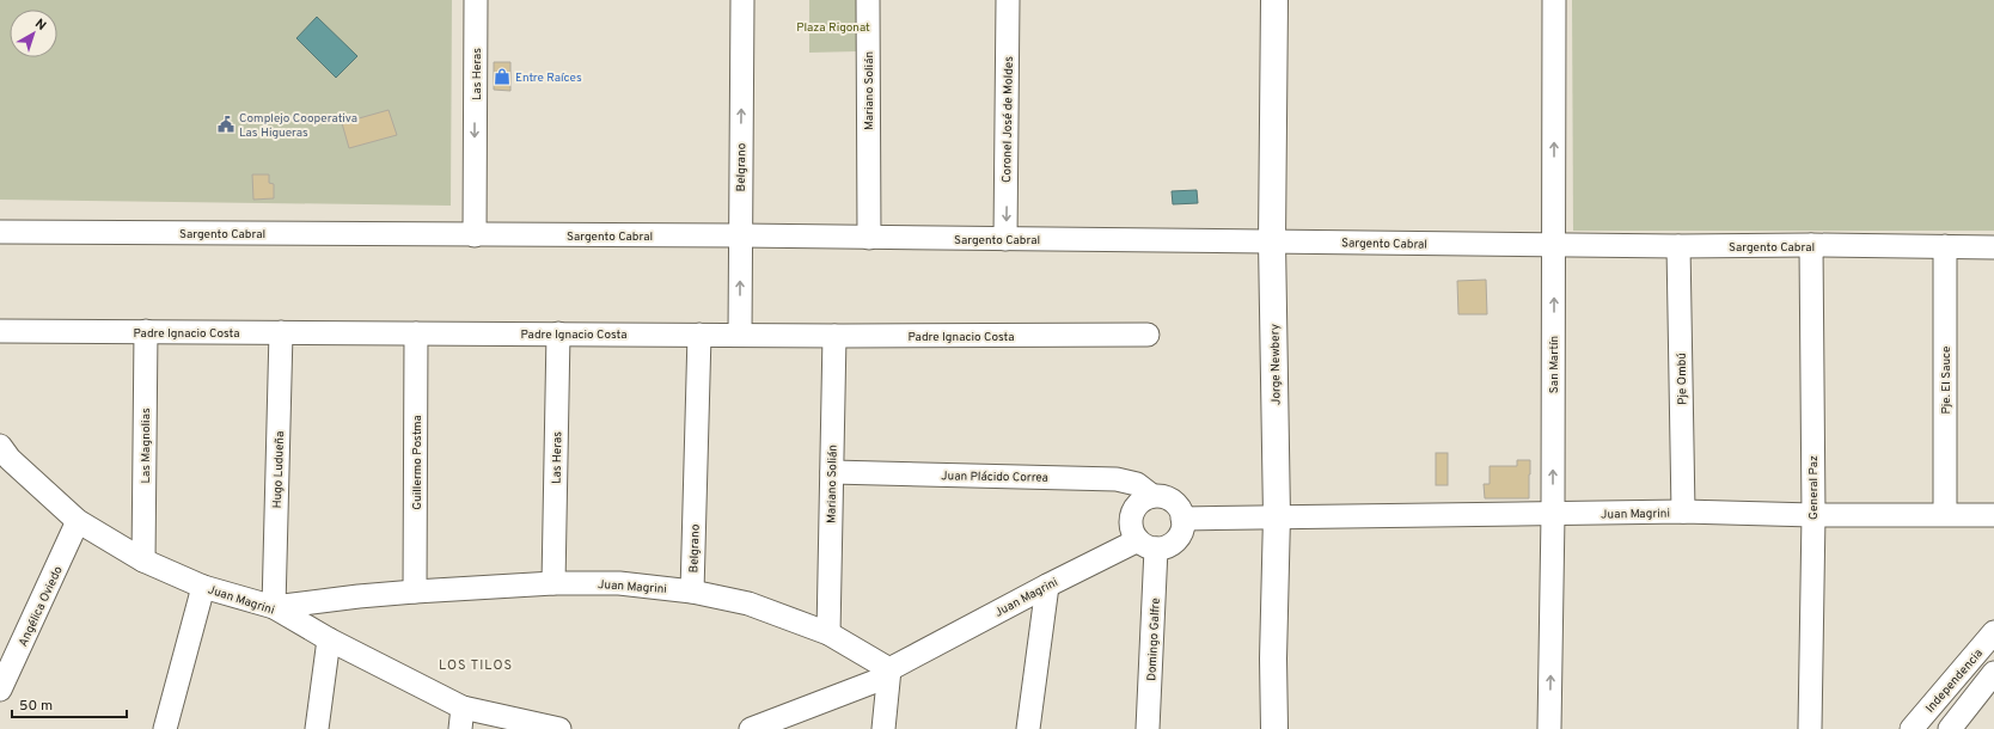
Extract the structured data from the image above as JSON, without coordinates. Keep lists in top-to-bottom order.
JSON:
{
  "streets": {
    "main road": ["Jorge Newbery"],
    "street": [
      "Las Heras",
      "Mariano Solián",
      "Coronel José de Moldes",
      "Belgrano",
      "Sargento Cabral",
      "Padre Ignacio Costa",
      "San Martín",
      "Pje Ombú",
      "Pje. El Sauce",
      "Las Magnolias",
      "Guillermo Postma",
      "Hugo Ludueña",
      "Juan Plácido Correa",
      "General Paz",
      "Juan Magrini",
      "Angélica Oviedo",
      "Domingo Galfre",
      "Independencia"
    ]
  },
  "crossings": [
    ["Las Heras", "Sargento Cabral"],
    ["Las Heras", "Padre Ignacio Costa"],
    ["Las Heras", "Juan Magrini"],
    ["Mariano Solián", "Sargento Cabral"],
    ["Mariano Solián", "Padre Ignacio Costa"],
    ["Mariano Solián", "Juan Plácido Correa"],
    ["Mariano Solián", "Juan Magrini"],
    ["Coronel José de Moldes", "Sargento Cabral"],
    ["Belgrano", "Sargento Cabral"],
    ["Belgrano", "Padre Ignacio Costa"],
    ["Belgrano", "Juan Magrini"],
    ["Sargento Cabral", "Jorge Newbery"],
    ["Sargento Cabral", "San Martín"],
    ["Sargento Cabral", "Pje Ombú"],
    ["Sargento Cabral", "Pje. El Sauce"],
    ["Sargento Cabral", "General Paz"],
    ["Padre Ignacio Costa", "Las Magnolias"],
    ["Padre Ignacio Costa", "Guillermo Postma"],
    ["Padre Ignacio Costa", "Hugo Ludueña"],
    ["Jorge Newbery", "Juan Magrini"],
    ["San Martín", "Juan Magrini"],
    ["Pje Ombú", "Juan Magrini"],
    ["Pje. El Sauce", "Juan Magrini"],
    ["Las Magnolias", "Juan Magrini"],
    ["Guillermo Postma", "Juan Magrini"],
    ["Hugo Ludueña", "Juan Magrini"],
    ["Juan Plácido Correa", "Juan Magrini"],
    ["Juan Plácido Correa", "Domingo Galfre"],
    ["General Paz", "Juan Magrini"],
    ["Juan Magrini", "Angélica Oviedo"],
    ["Juan Magrini", "Domingo Galfre"]
  ],
  "one_way": [
    "Las Heras",
    "Coronel José de Moldes",
    "Belgrano",
    "San Martín"
  ],
  "districts": ["LOS TILOS"],
  "parks": ["Plaza Rigonat"],
  "places": {
    "shop": ["Entre Raíces"],
    "public building": ["Complejo Cooperativa Las Higueras"]
  },
  "scale_bar": "50 m",
  "north": "top right"
}
